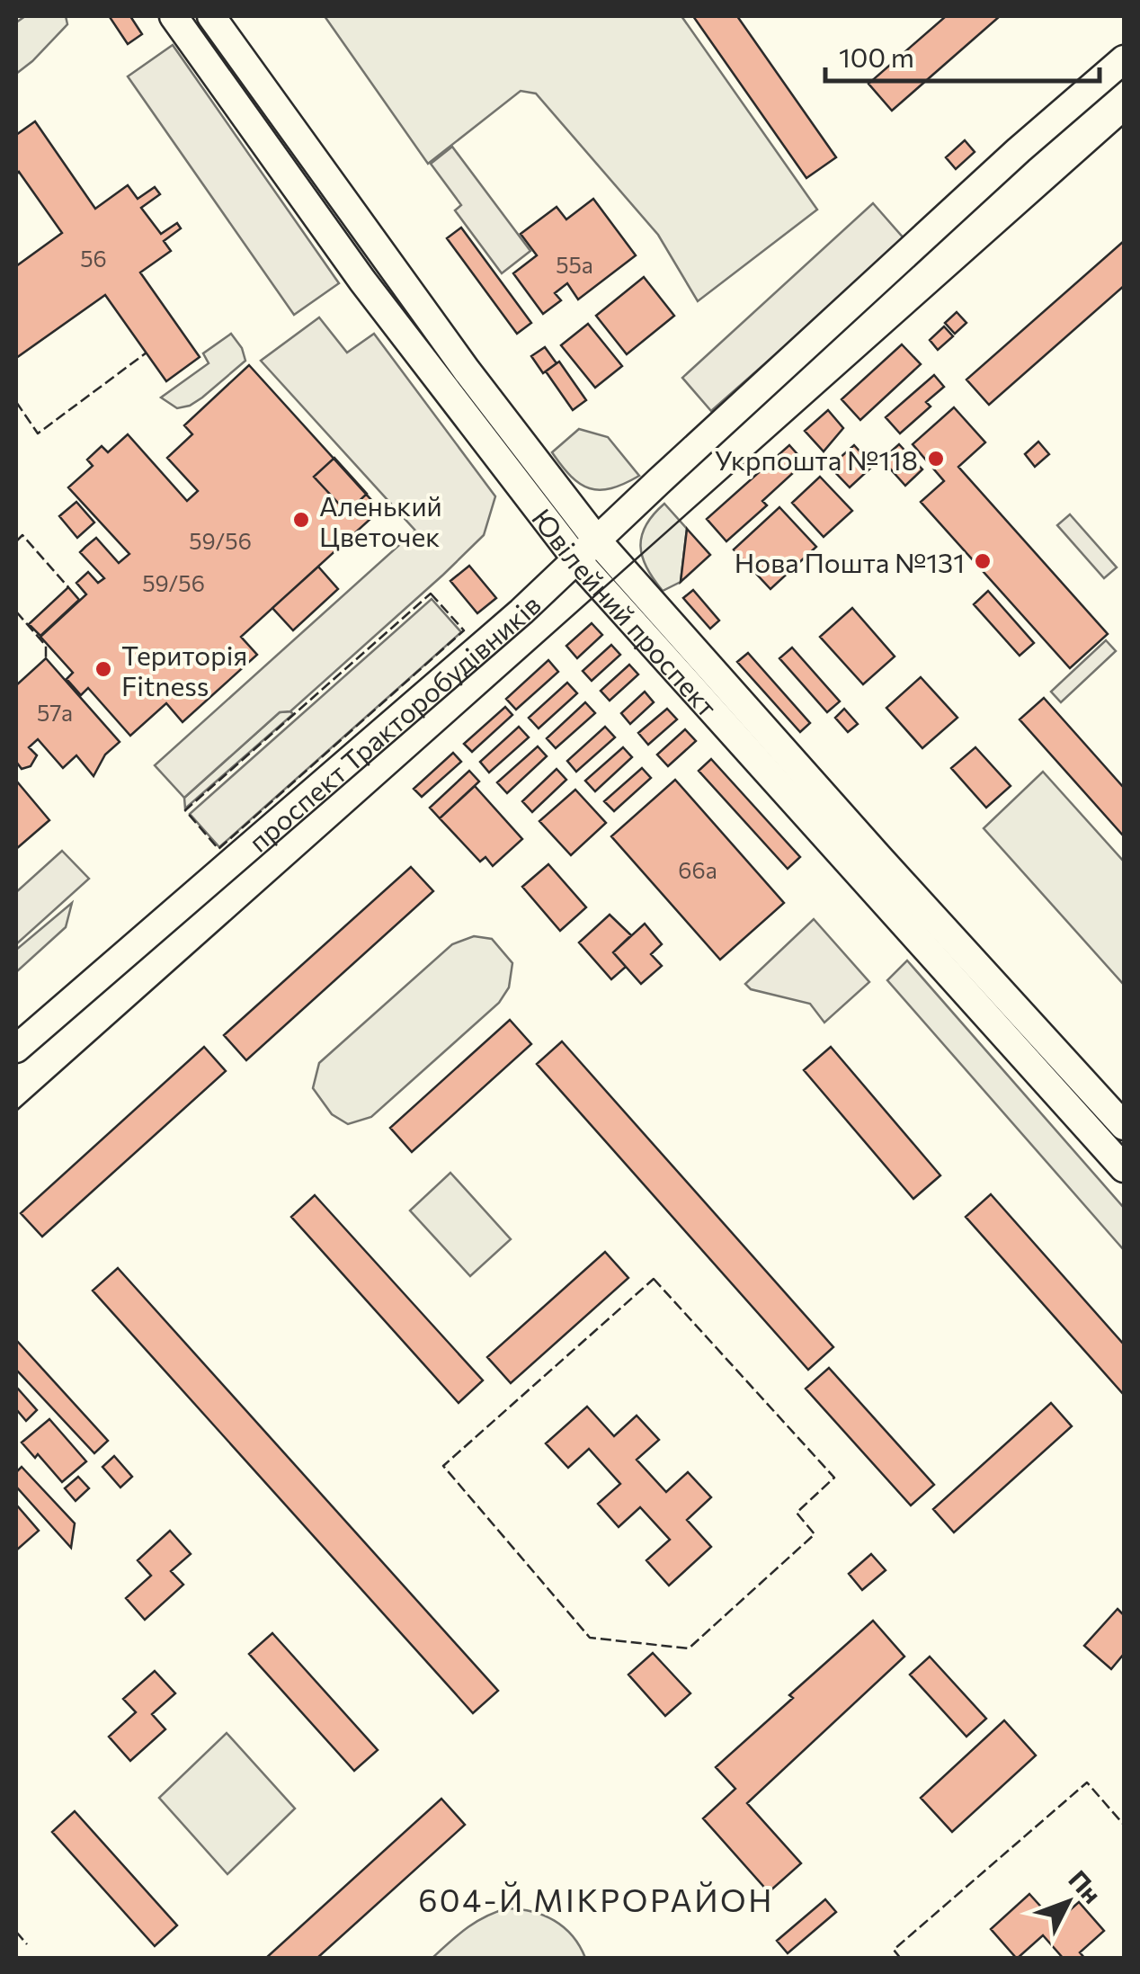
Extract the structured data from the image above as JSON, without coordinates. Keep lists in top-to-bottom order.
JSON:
{
  "streets": {
    "main road": ["Ювілейний проспект", "проспект Тракторобудівників"]
  },
  "crossings": [
    ["Ювілейний проспект", "проспект Тракторобудівників"]
  ],
  "districts": ["604-Й МІКРОРАЙОН"],
  "places": [
    "Укрпошта №118",
    "Аленький Цветочек",
    "Нова Пошта №131",
    "Територія Fitness"
  ],
  "house_numbers": [
    "56",
    "55а",
    "59/56",
    "59/56",
    "57а",
    "66а"
  ],
  "scale_bar": "100 m",
  "north": "top right"
}
